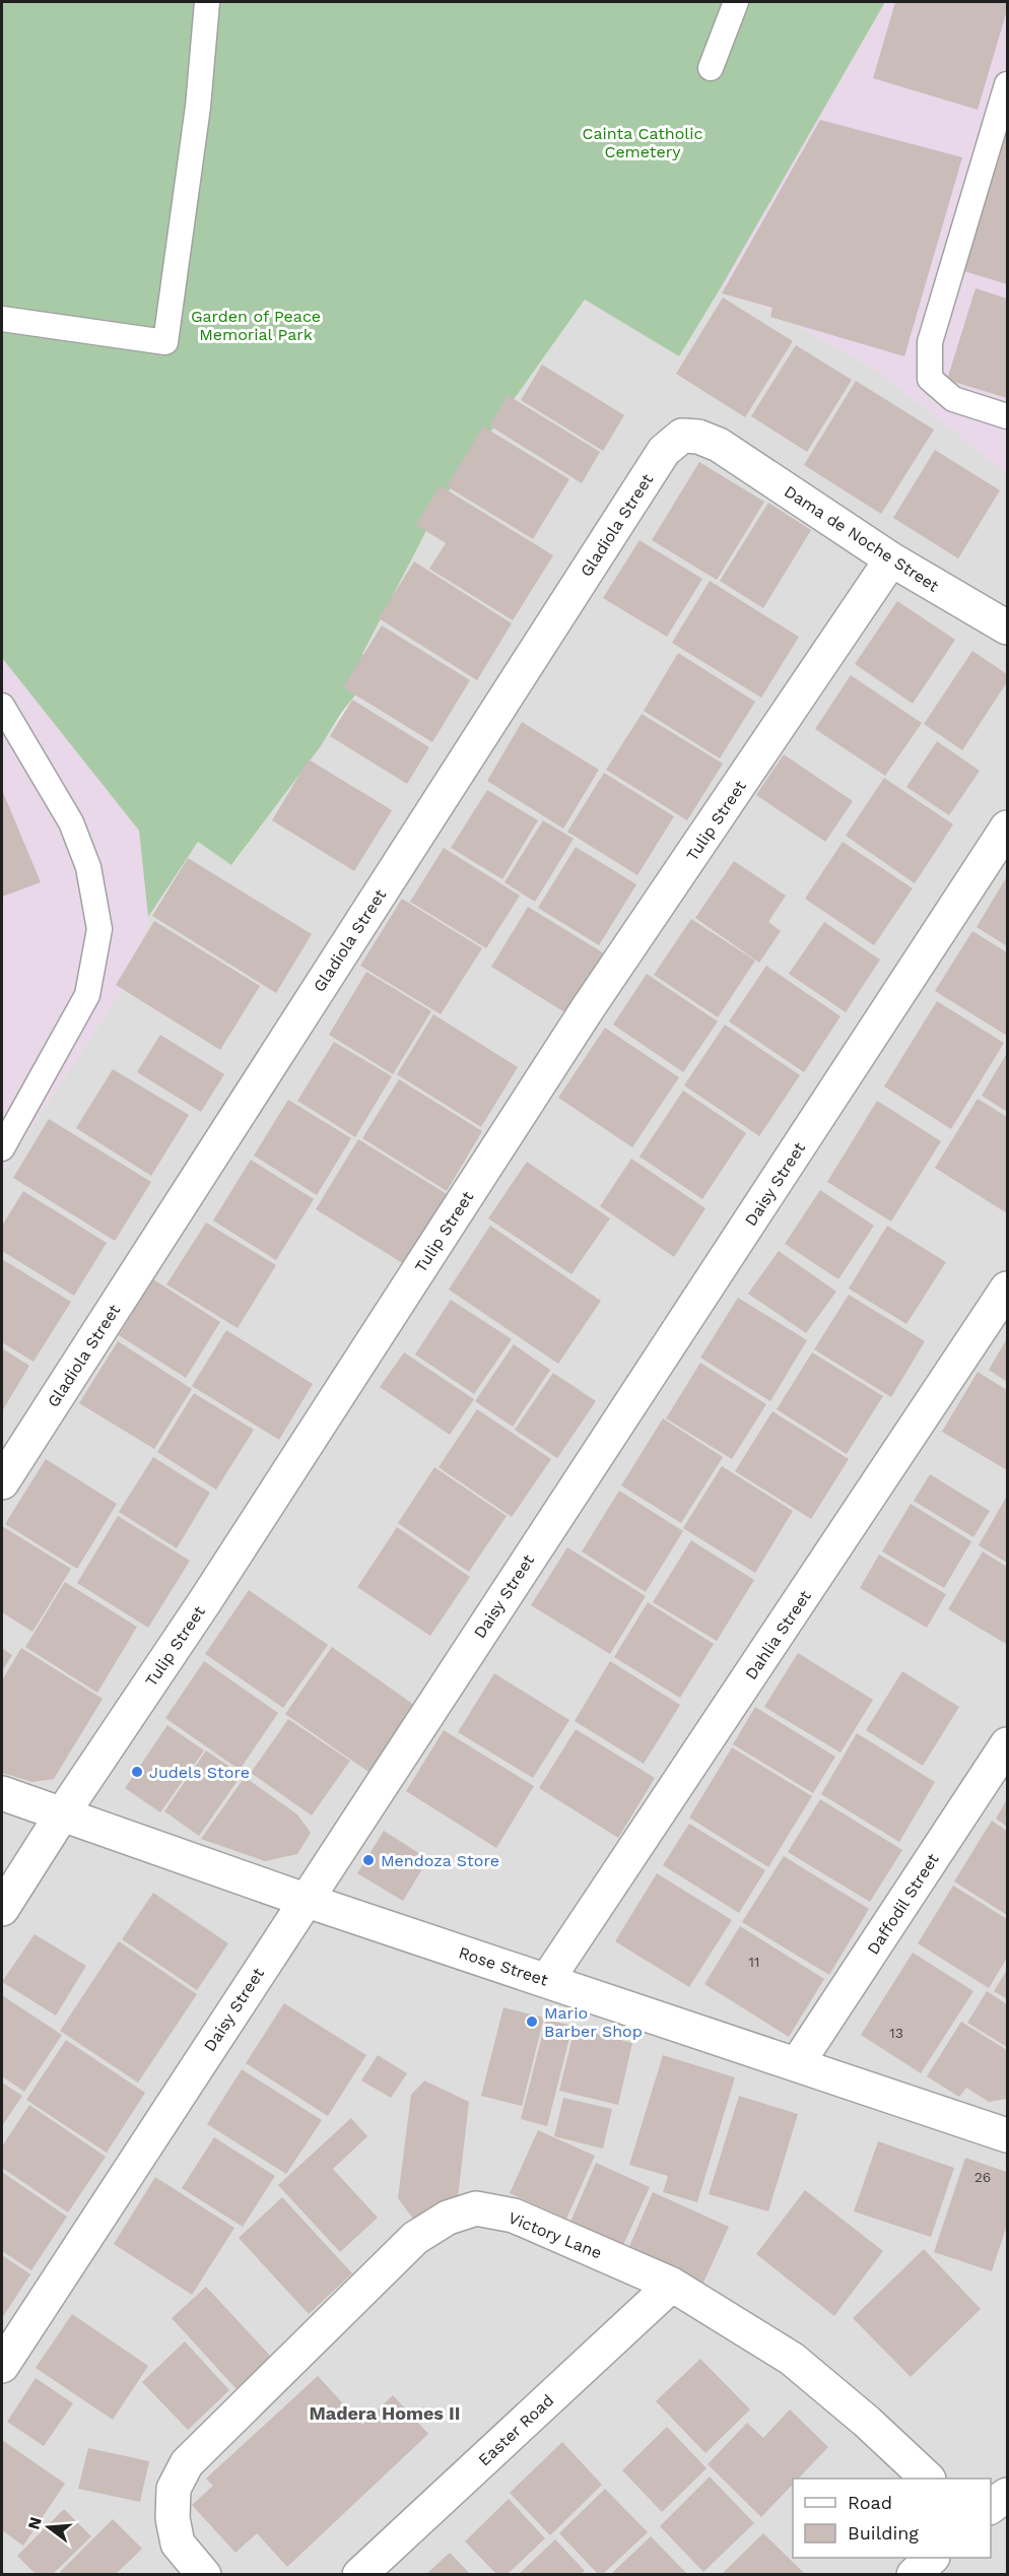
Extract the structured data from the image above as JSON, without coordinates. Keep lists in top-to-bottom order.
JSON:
{
  "streets": {
    "street": [
      "Gladiola Street",
      "Dama de Noche Street",
      "Tulip Street",
      "Daisy Street",
      "Dahlia Street",
      "Daffodil Street",
      "Rose Street",
      "Victory Lane",
      "Easter Road"
    ]
  },
  "crossings": [
    ["Gladiola Street", "Dama de Noche Street"],
    ["Dama de Noche Street", "Tulip Street"],
    ["Tulip Street", "Rose Street"],
    ["Daisy Street", "Rose Street"],
    ["Dahlia Street", "Rose Street"],
    ["Daffodil Street", "Rose Street"],
    ["Victory Lane", "Easter Road"]
  ],
  "districts": ["Madera Homes II"],
  "parks": ["Cainta Catholic Cemetery", "Garden of Peace Memorial Park"],
  "places": ["Judels Store", "Mendoza Store", "Mario Barber Shop"],
  "house_numbers": ["11", "13", "26"],
  "legend": ["Road", "Building"],
  "north": "left"
}
